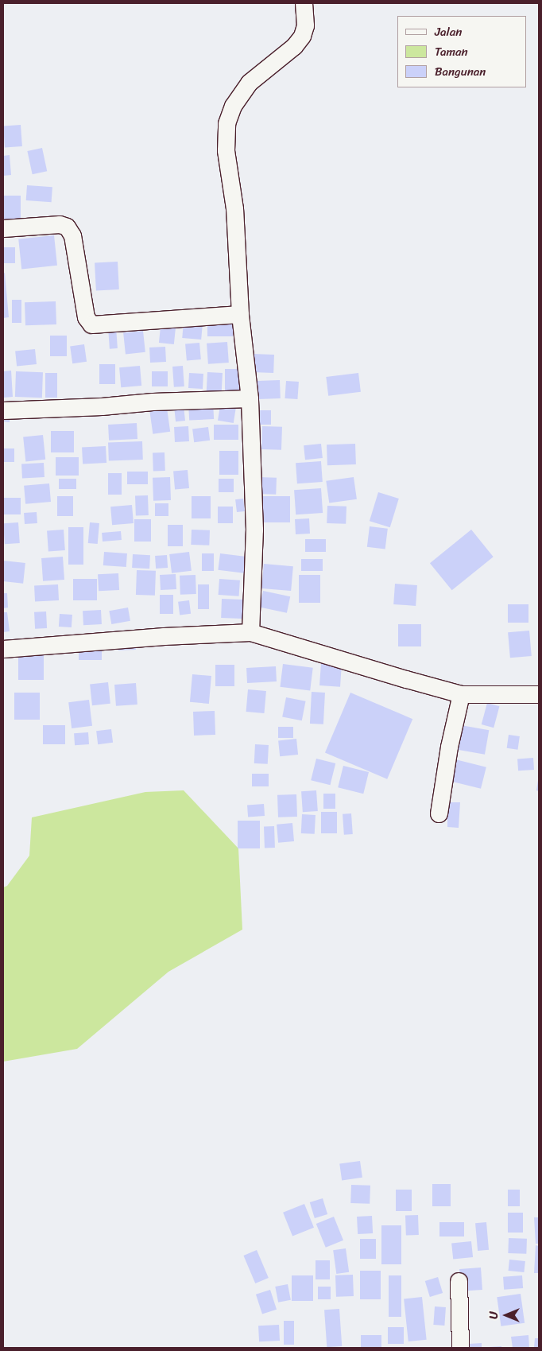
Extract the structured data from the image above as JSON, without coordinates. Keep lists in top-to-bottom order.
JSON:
{
  "legend": ["Jalan", "Taman", "Bangunan"],
  "north": "left"
}
